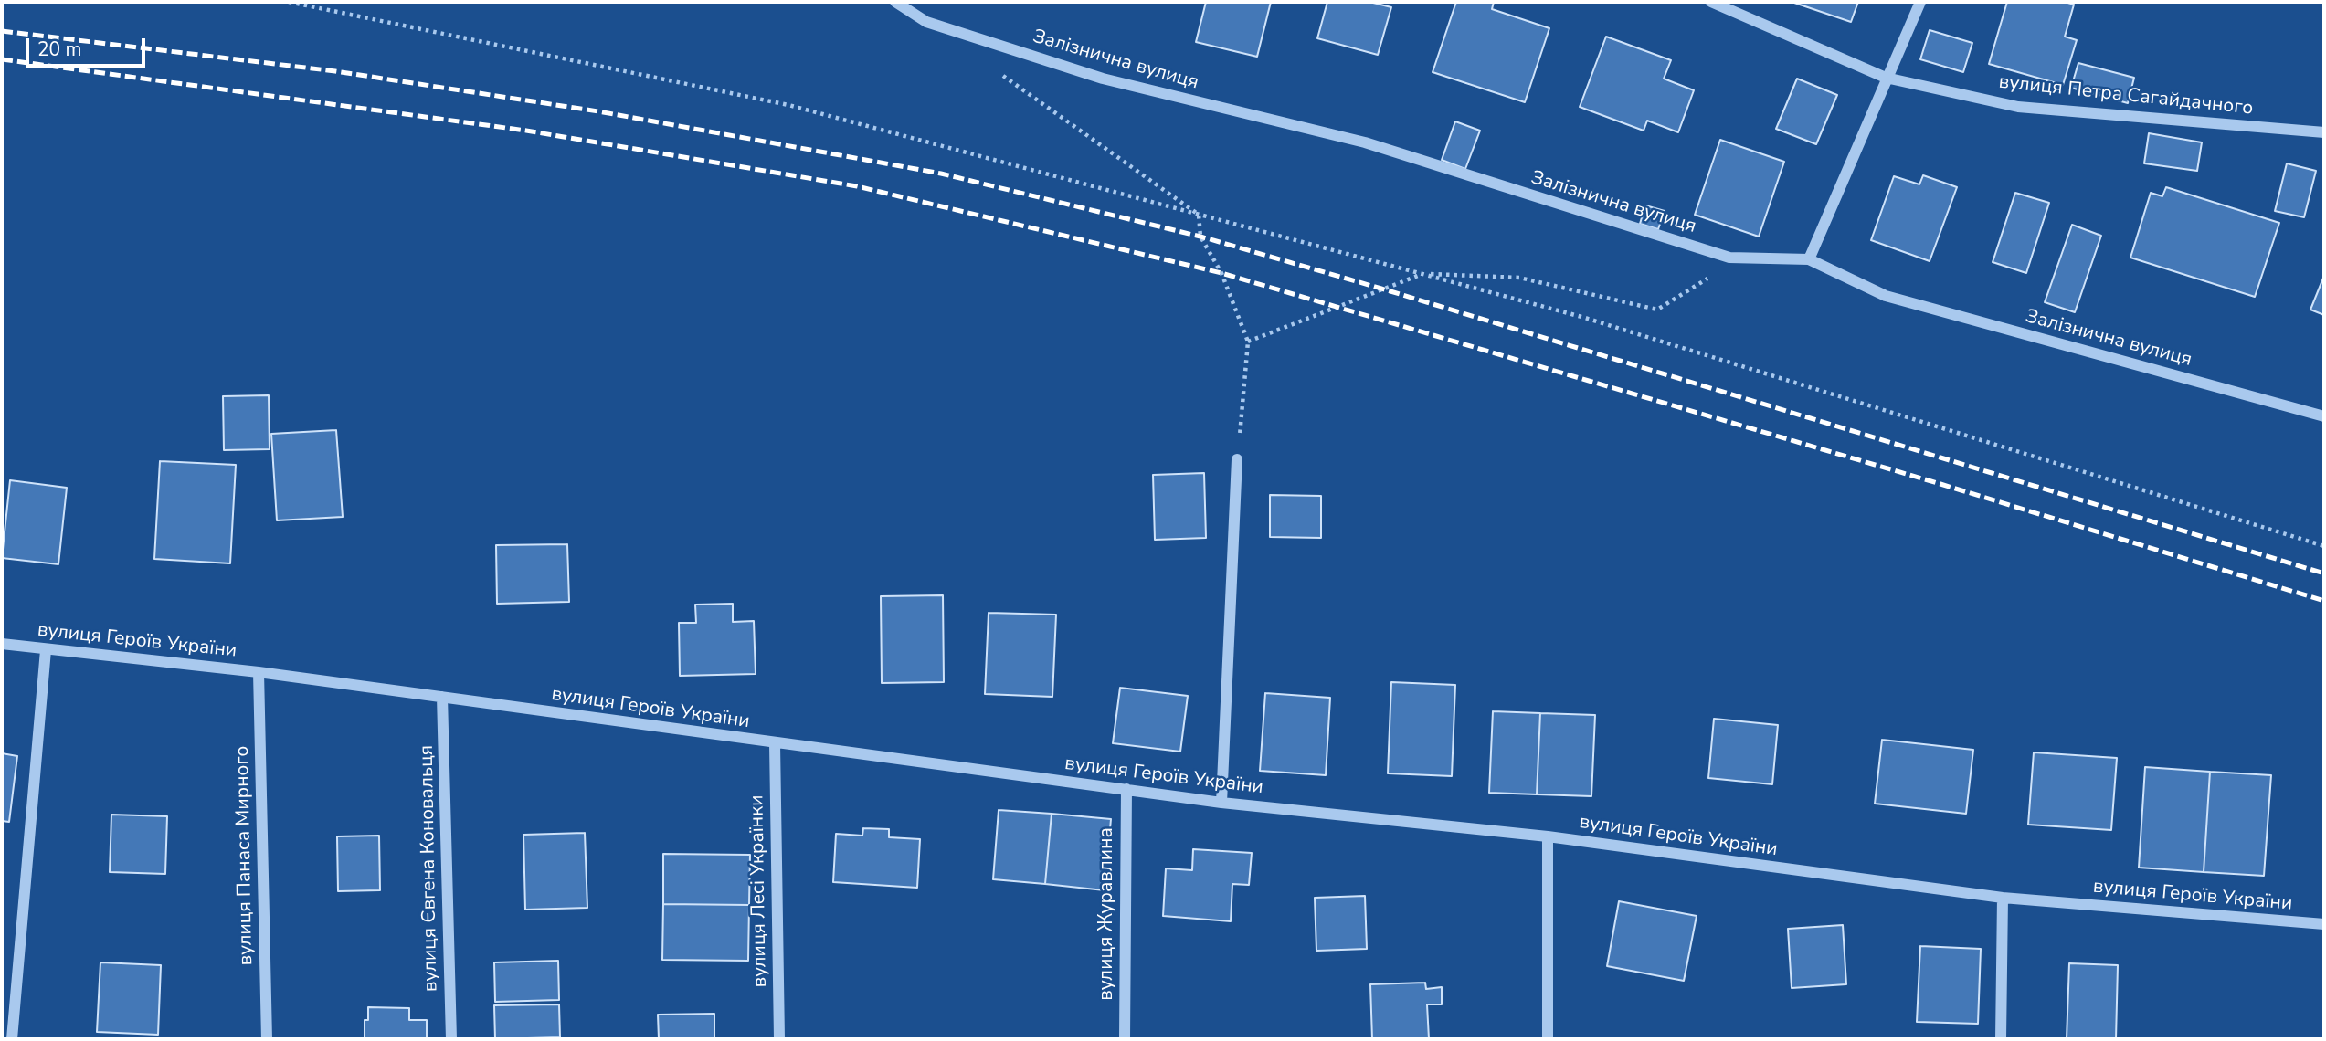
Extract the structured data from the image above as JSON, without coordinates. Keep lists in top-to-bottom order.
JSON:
{
  "streets": {
    "street": [
      "Залізнична вулиця",
      "вулиця Петра Сагайдачного",
      "вулиця Героїв України",
      "вулиця Панаса Мирного",
      "вулиця Євгена Коновальця",
      "вулиця Лесі Українки",
      "вулиця Журавлина"
    ]
  },
  "crossings": [
    ["вулиця Героїв України", "вулиця Панаса Мирного"],
    ["вулиця Героїв України", "вулиця Євгена Коновальця"],
    ["вулиця Героїв України", "вулиця Лесі Українки"],
    ["вулиця Героїв України", "вулиця Журавлина"]
  ],
  "scale_bar": "20 m"
}
